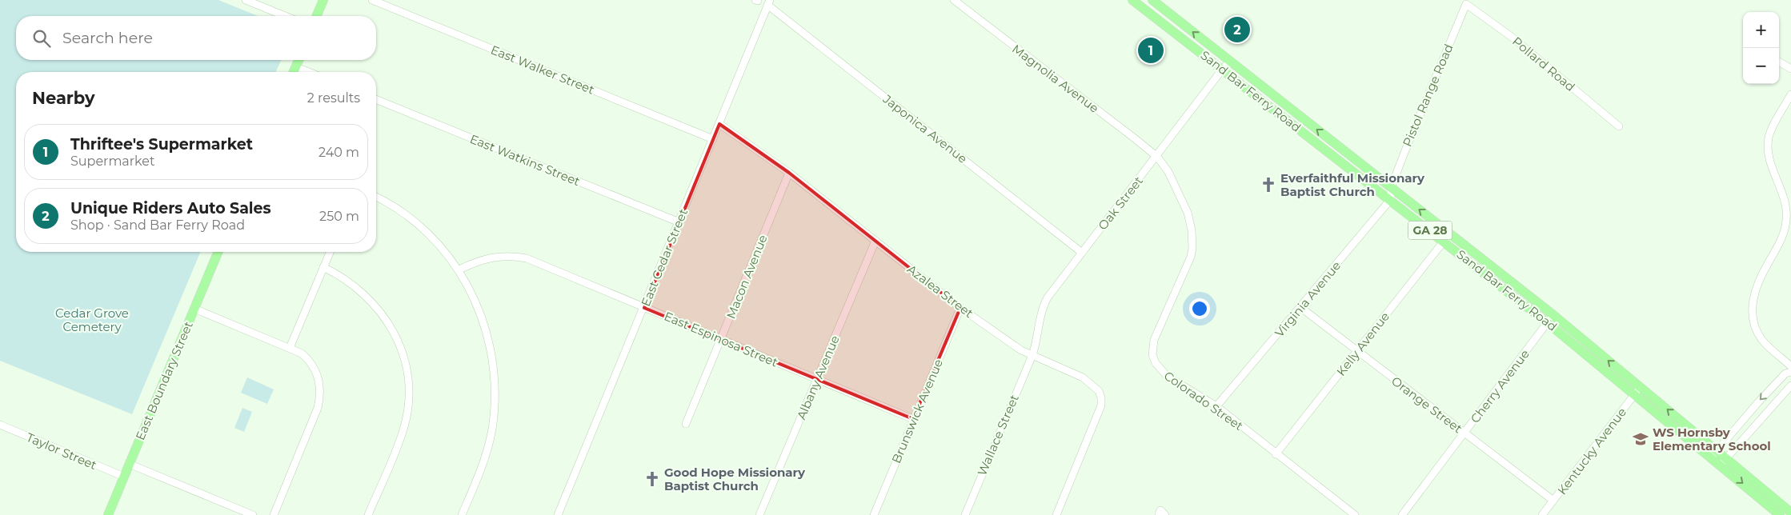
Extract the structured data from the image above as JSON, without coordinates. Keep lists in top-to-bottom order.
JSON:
{
  "streets": {
    "main road": ["Sand Bar Ferry Road", "GA 28", "East Boundary Street"],
    "street": [
      "Pollard Road",
      "East Walker Street",
      "Magnolia Avenue",
      "Pistol Range Road",
      "Japonica Avenue",
      "East Watkins Street",
      "Oak Street",
      "East Cedar Street",
      "Macon Avenue",
      "Azalea Street",
      "Virginia Avenue",
      "East Espinosa Street",
      "Kelly Avenue",
      "Albany Avenue",
      "Cherry Avenue",
      "Colorado Street",
      "Orange Street",
      "Brunswick Avenue",
      "Wallace Street",
      "Taylor Street",
      "Kentucky Avenue"
    ]
  },
  "crossings": [
    ["Pollard Road", "Pistol Range Road"],
    ["East Walker Street", "East Cedar Street"],
    ["Magnolia Avenue", "Oak Street"],
    ["Magnolia Avenue", "Colorado Street"],
    ["Sand Bar Ferry Road", "Pistol Range Road"],
    ["Sand Bar Ferry Road", "Oak Street"],
    ["Sand Bar Ferry Road", "Virginia Avenue"],
    ["Sand Bar Ferry Road", "Kelly Avenue"],
    ["Sand Bar Ferry Road", "Cherry Avenue"],
    ["Sand Bar Ferry Road", "Kentucky Avenue"],
    ["Japonica Avenue", "Oak Street"],
    ["Japonica Avenue", "East Cedar Street"],
    ["East Watkins Street", "East Cedar Street"],
    ["Oak Street", "Azalea Street"],
    ["Oak Street", "Colorado Street"],
    ["Oak Street", "Wallace Street"],
    ["East Cedar Street", "Azalea Street"],
    ["East Cedar Street", "East Espinosa Street"],
    ["Macon Avenue", "Azalea Street"],
    ["Macon Avenue", "East Espinosa Street"],
    ["Azalea Street", "Albany Avenue"],
    ["Azalea Street", "Brunswick Avenue"],
    ["Azalea Street", "Wallace Street"],
    ["Virginia Avenue", "Colorado Street"],
    ["Virginia Avenue", "Orange Street"],
    ["East Espinosa Street", "Albany Avenue"],
    ["East Espinosa Street", "Brunswick Avenue"],
    ["Kelly Avenue", "Colorado Street"],
    ["Kelly Avenue", "Orange Street"],
    ["East Boundary Street", "Taylor Street"],
    ["Cherry Avenue", "Orange Street"],
    ["Orange Street", "Kentucky Avenue"]
  ],
  "parks": ["Cedar Grove Cemetery"],
  "places": {
    "church": ["Everfaithful Missionary Baptist Church", "Good Hope Missionary Baptist Church"],
    "school or university": ["WS Hornsby Elementary School"]
  },
  "page": {
    "map_buttons": ["+", "−"],
    "pins": ["2", "1"],
    "search": "Search here",
    "heading": ["Nearby", "2 results"],
    "list": [
      {
        "mark": "1",
        "name": "Thriftee's Supermarket",
        "note": "Supermarket",
        "value": "240 m"
      },
      {
        "mark": "2",
        "name": "Unique Riders Auto Sales",
        "note": "Shop · Sand Bar Ferry Road",
        "value": "250 m"
      }
    ]
  }
}
